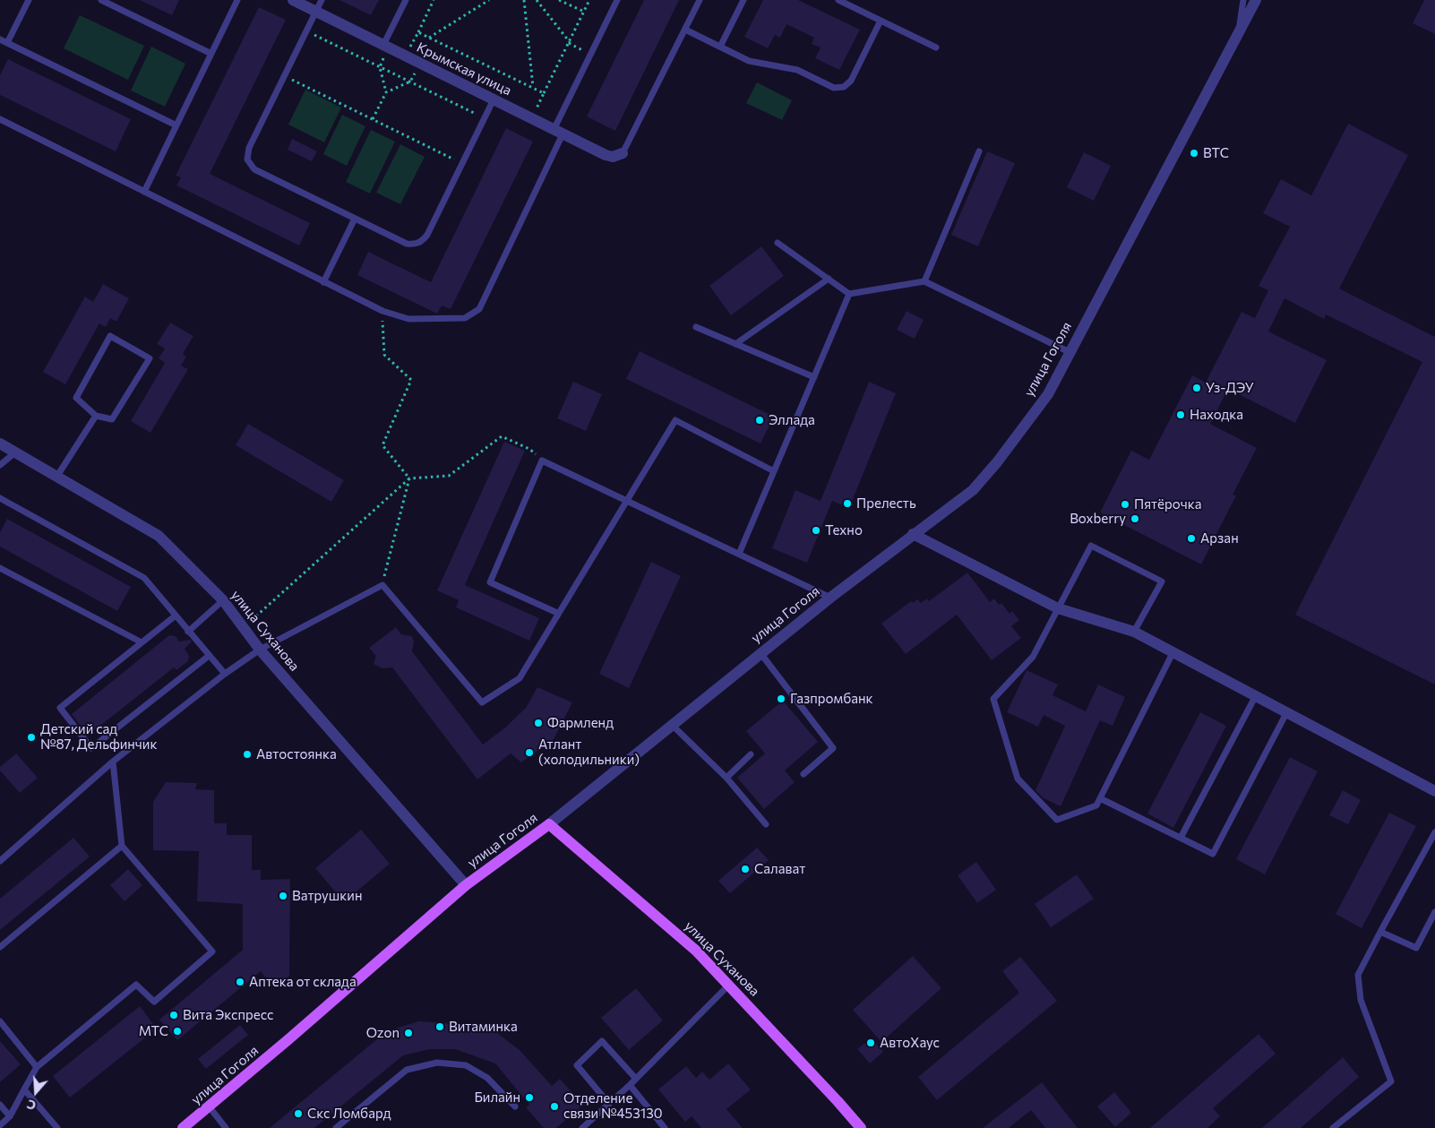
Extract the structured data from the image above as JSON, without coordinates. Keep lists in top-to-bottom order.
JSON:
{
  "streets": {
    "main road": ["улица Гоголя", "улица Суханова"],
    "street": ["Крымская улица"]
  },
  "crossings": [
    ["улица Гоголя", "улица Суханова"]
  ],
  "places": [
    "ВТС",
    "Уз-ДЭУ",
    "Находка",
    "Эллада",
    "Прелесть",
    "Пятёрочка",
    "Boxberry",
    "Техно",
    "Арзан",
    "Газпромбанк",
    "Фармленд",
    "Детский сад №87, Дельфинчик",
    "Атлант (холодильники)",
    "Автостоянка",
    "Салават",
    "Ватрушкин",
    "Аптека от склада",
    "Вита Экспресс",
    "Витаминка",
    "МТС",
    "Ozon",
    "АвтоХаус",
    "Билайн",
    "Отделение связи №453130",
    "Скс Ломбард"
  ],
  "north": "bottom"
}
